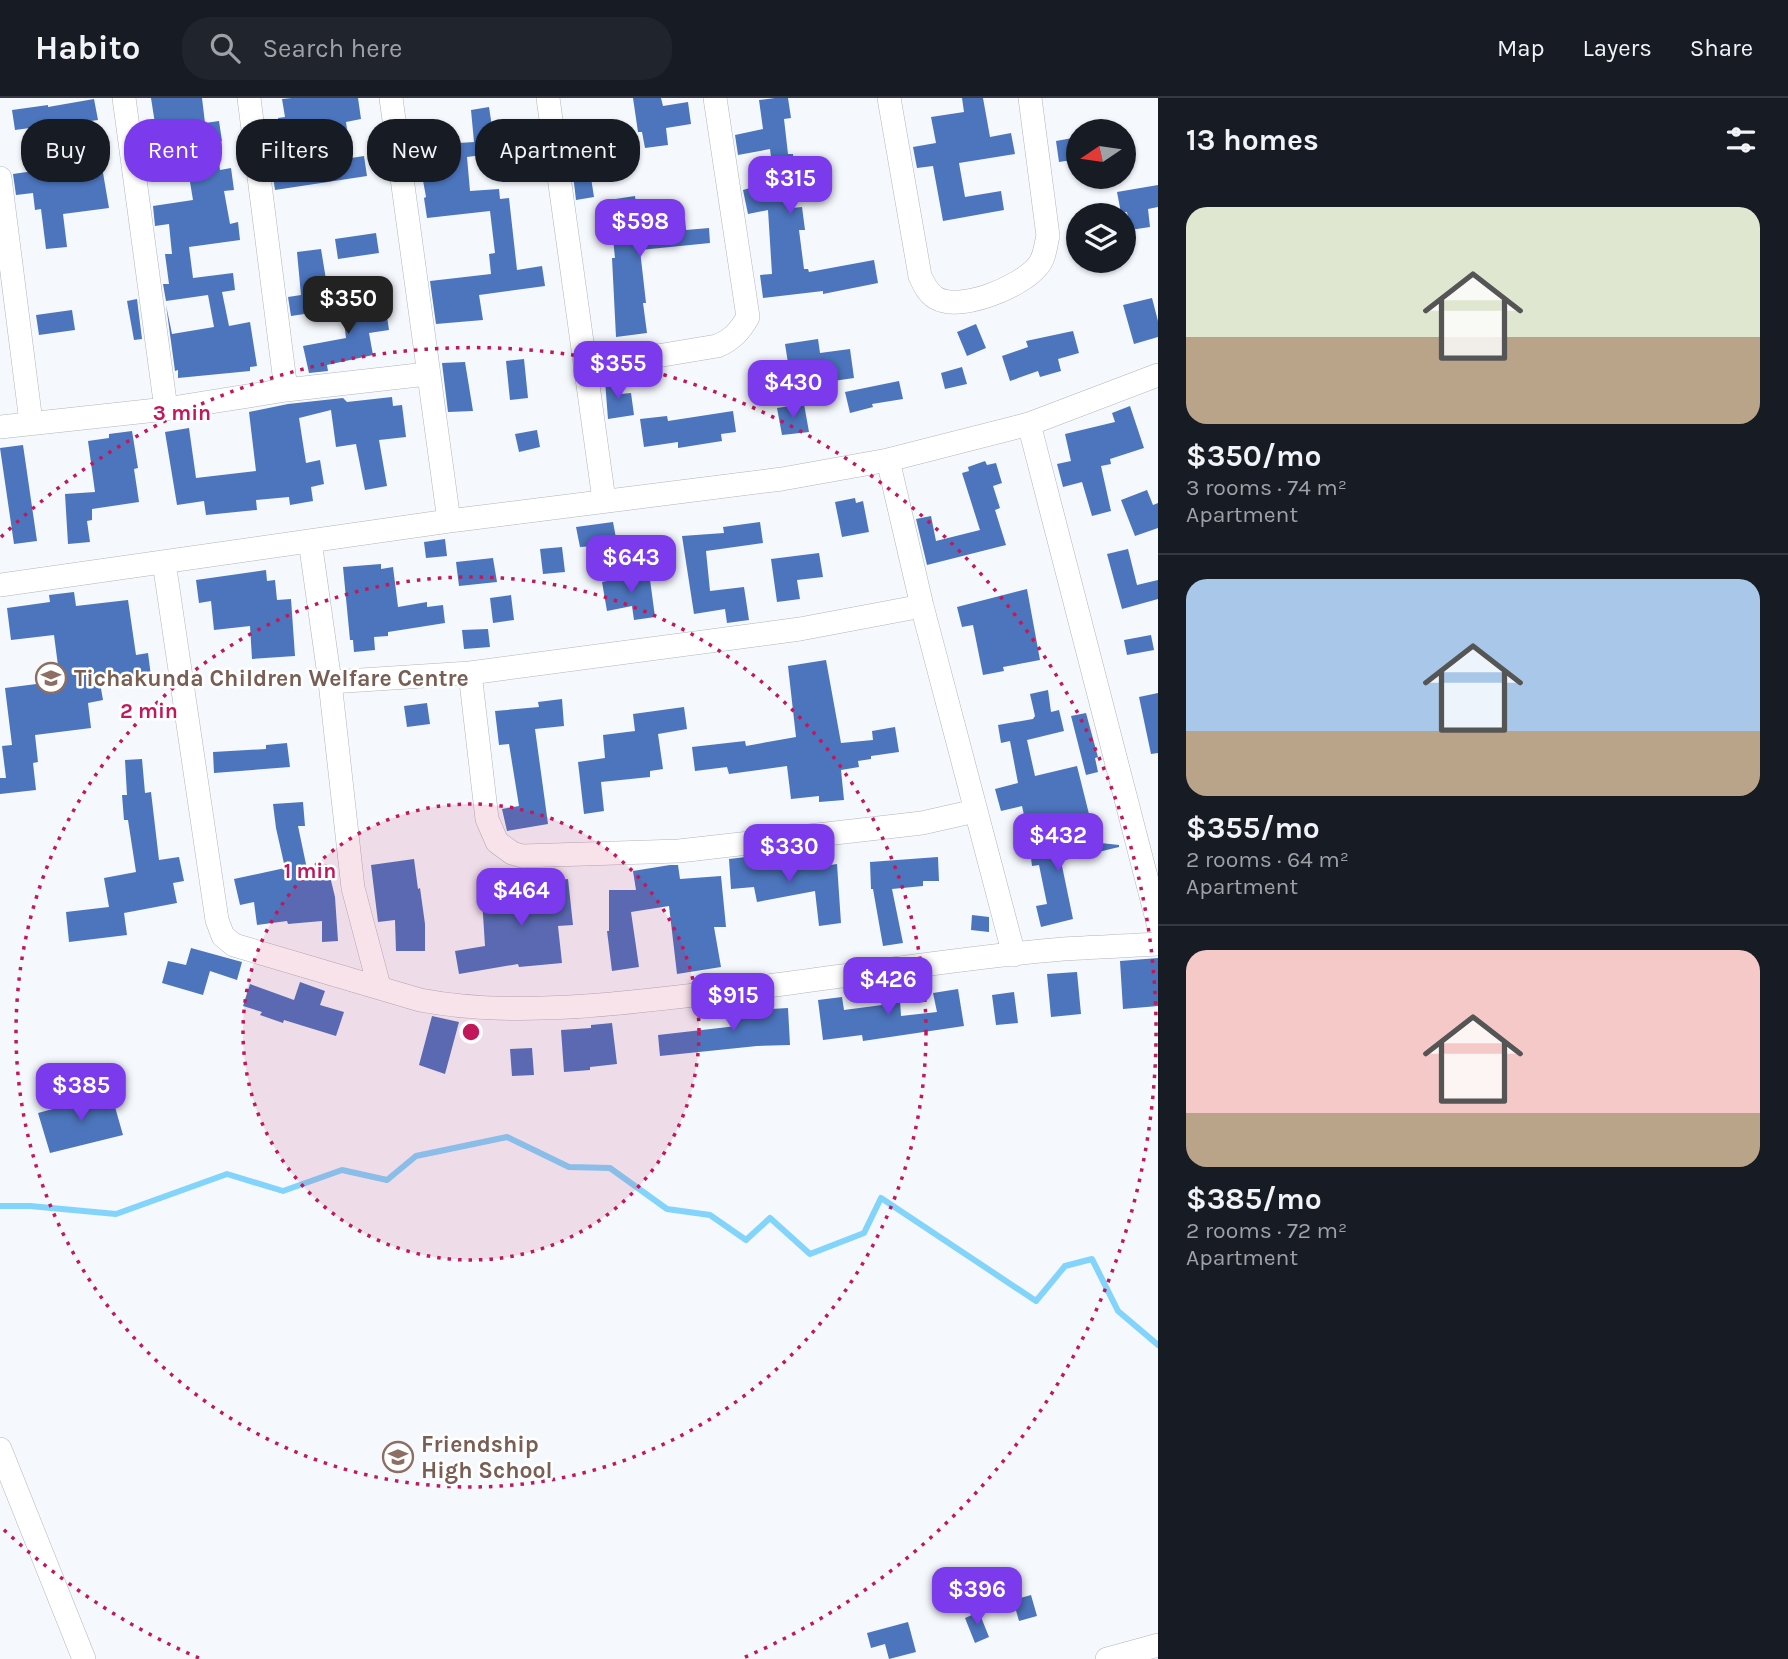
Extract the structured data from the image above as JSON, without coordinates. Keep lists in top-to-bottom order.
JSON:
{
  "places": {
    "school or university": ["Tichakunda Children Welfare Centre", "Friendship High School"]
  },
  "north": "left",
  "page": {
    "header": "Habito",
    "search": "Search here",
    "nav": ["Map", "Layers", "Share"],
    "heading": "13 homes",
    "chip": [
      "Buy",
      "Rent",
      "Filters",
      "New",
      "Apartment"
    ],
    "price": [
      "$315",
      "$598",
      "$350",
      "$355",
      "$430",
      "$643",
      "$432",
      "$330",
      "$464",
      "$426",
      "$915",
      "$385",
      "$396"
    ],
    "list": [
      {
        "name": "$350/mo",
        "note": "3 rooms · 74 m² · Apartment"
      },
      {
        "name": "$355/mo",
        "note": "2 rooms · 64 m² · Apartment"
      },
      {
        "name": "$385/mo",
        "note": "2 rooms · 72 m² · Apartment"
      }
    ]
  },
  "rings": ["3 min", "2 min", "1 min"]
}
